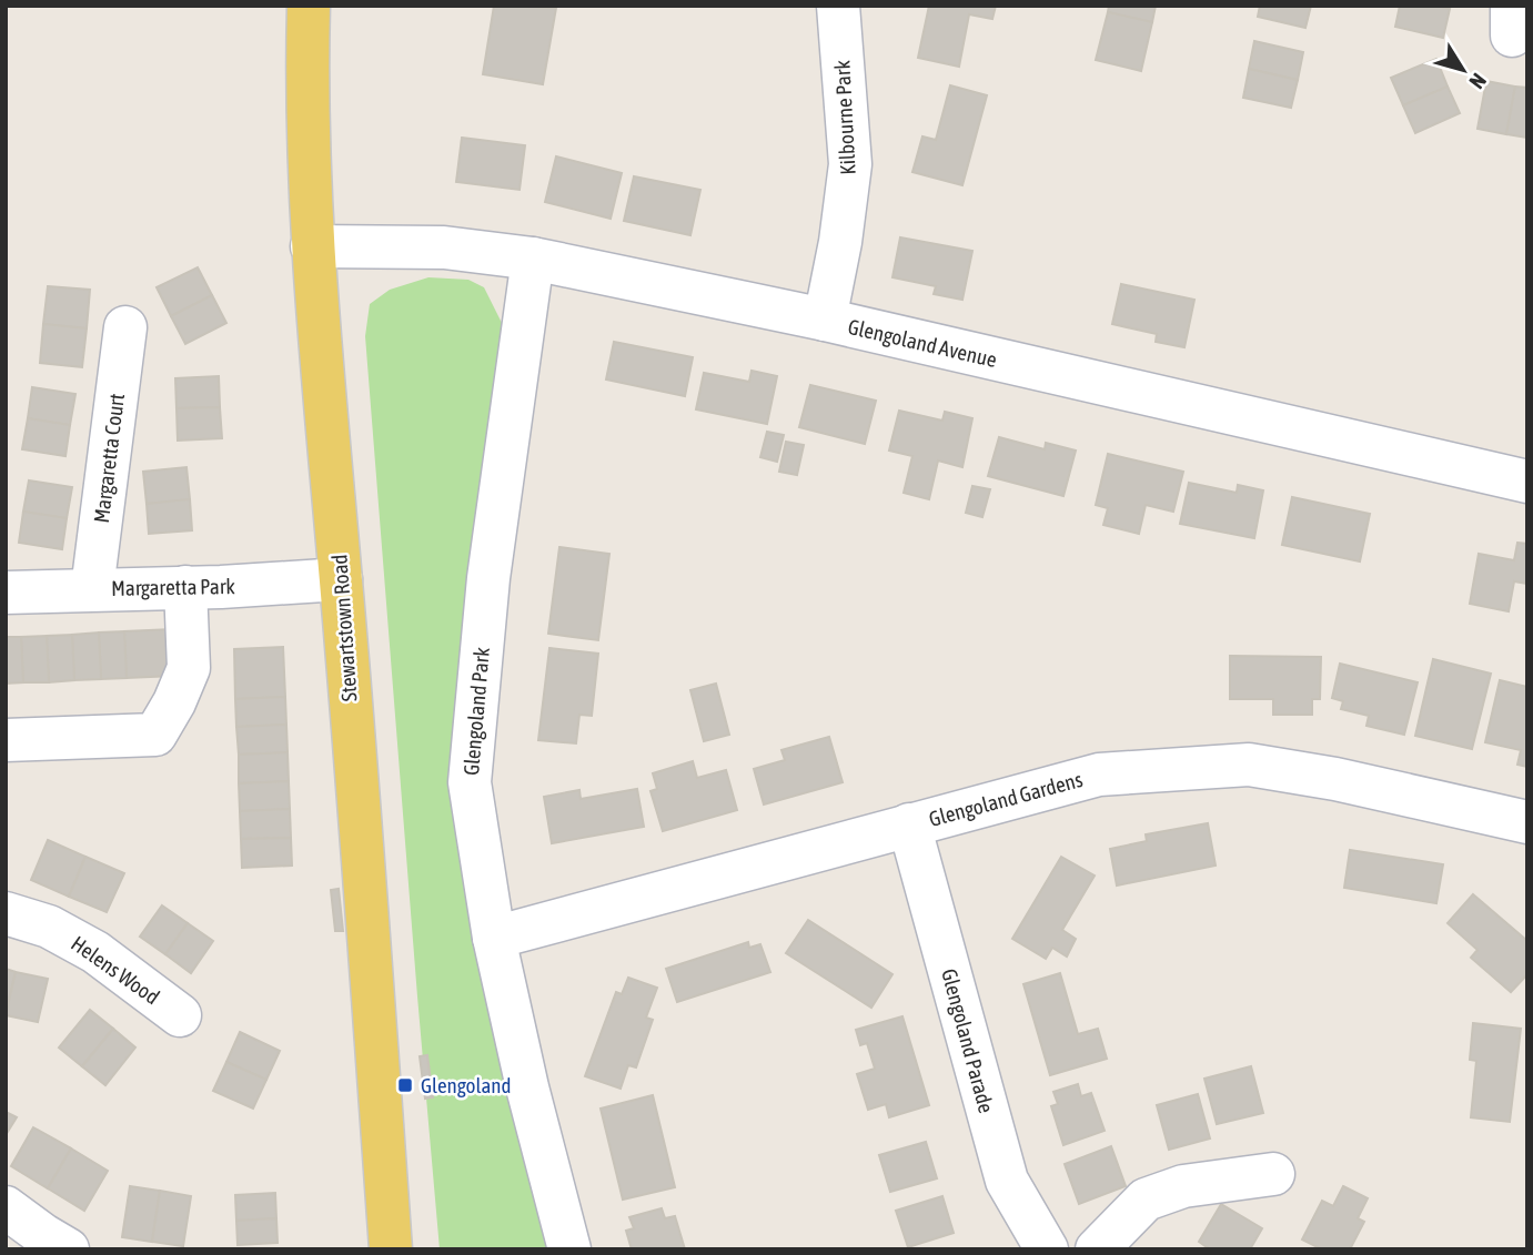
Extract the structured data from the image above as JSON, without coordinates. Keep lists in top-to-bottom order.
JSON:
{
  "streets": {
    "main road": ["Stewartstown Road"],
    "street": [
      "Kilbourne Park",
      "Glengoland Avenue",
      "Margaretta Court",
      "Margaretta Park",
      "Glengoland Park",
      "Glengoland Gardens",
      "Helens Wood",
      "Glengoland Parade"
    ]
  },
  "crossings": [
    ["Kilbourne Park", "Glengoland Avenue"],
    ["Glengoland Avenue", "Stewartstown Road"],
    ["Glengoland Avenue", "Glengoland Park"],
    ["Margaretta Court", "Margaretta Park"],
    ["Margaretta Park", "Stewartstown Road"],
    ["Glengoland Park", "Glengoland Gardens"],
    ["Glengoland Gardens", "Glengoland Parade"]
  ],
  "places": {
    "transit": ["Glengoland"]
  },
  "north": "bottom right"
}
